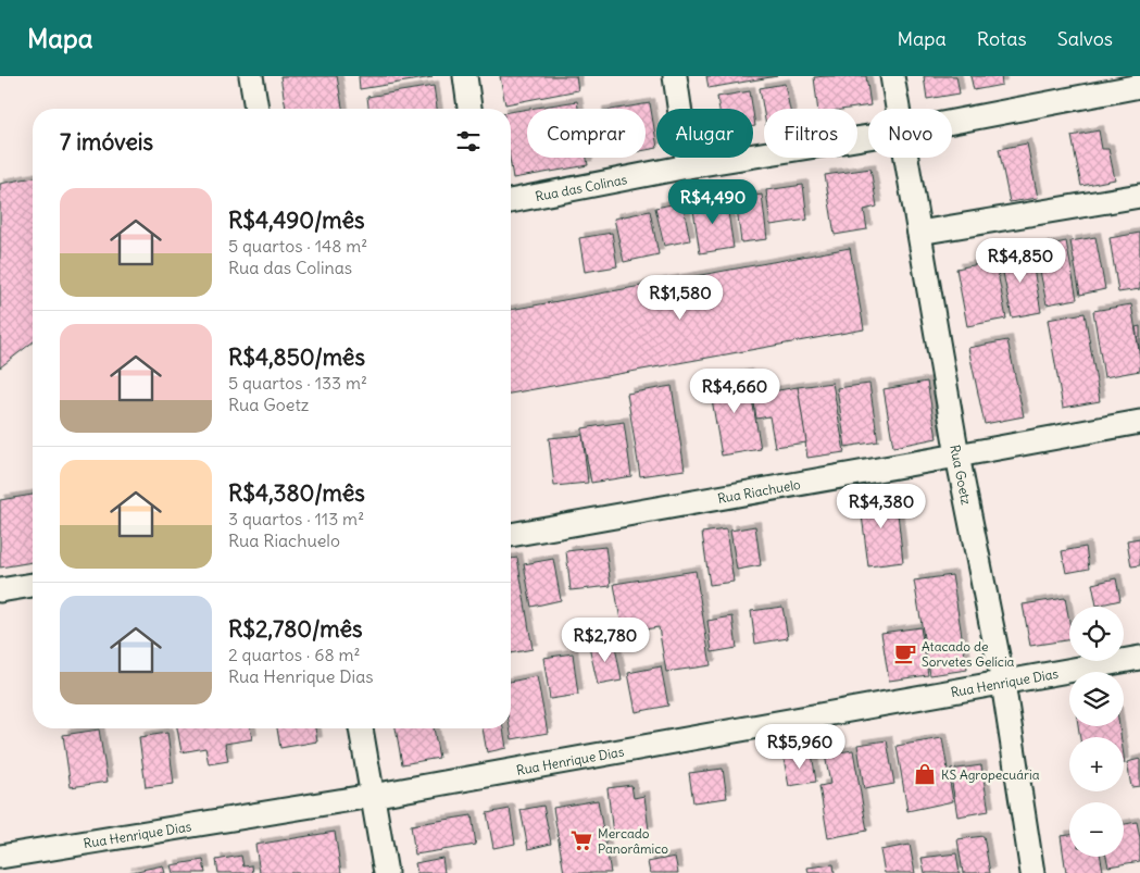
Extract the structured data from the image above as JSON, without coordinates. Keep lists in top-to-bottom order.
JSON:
{
  "streets": {
    "street": [
      "Rua das Colinas",
      "Rua Goetz",
      "Rua Riachuelo",
      "Rua Henrique Dias"
    ]
  },
  "crossings": [
    ["Rua Goetz", "Rua Riachuelo"],
    ["Rua Goetz", "Rua Henrique Dias"]
  ],
  "places": {
    "cafe": ["Atacado de Sorvetes Gelícia"],
    "shop": ["KS Agropecuária"],
    "supermarket": ["Mercado Panorâmico"]
  },
  "page": {
    "header": "Mapa",
    "nav": ["Mapa", "Rotas", "Salvos"],
    "chip": [
      "Comprar",
      "Alugar",
      "Filtros",
      "Novo"
    ],
    "heading": "7 imóveis",
    "list": [
      {
        "name": "R$4,490/mês",
        "note": "5 quartos · 148 m² · Rua das Colinas"
      },
      {
        "name": "R$4,850/mês",
        "note": "5 quartos · 133 m² · Rua Goetz"
      },
      {
        "name": "R$4,380/mês",
        "note": "3 quartos · 113 m² · Rua Riachuelo"
      },
      {
        "name": "R$2,780/mês",
        "note": "2 quartos · 68 m² · Rua Henrique Dias"
      }
    ],
    "price": [
      "R$4,490",
      "R$4,850",
      "R$1,580",
      "R$4,660",
      "R$4,380",
      "R$2,780",
      "R$5,960"
    ],
    "map_buttons": ["+", "−"]
  }
}
